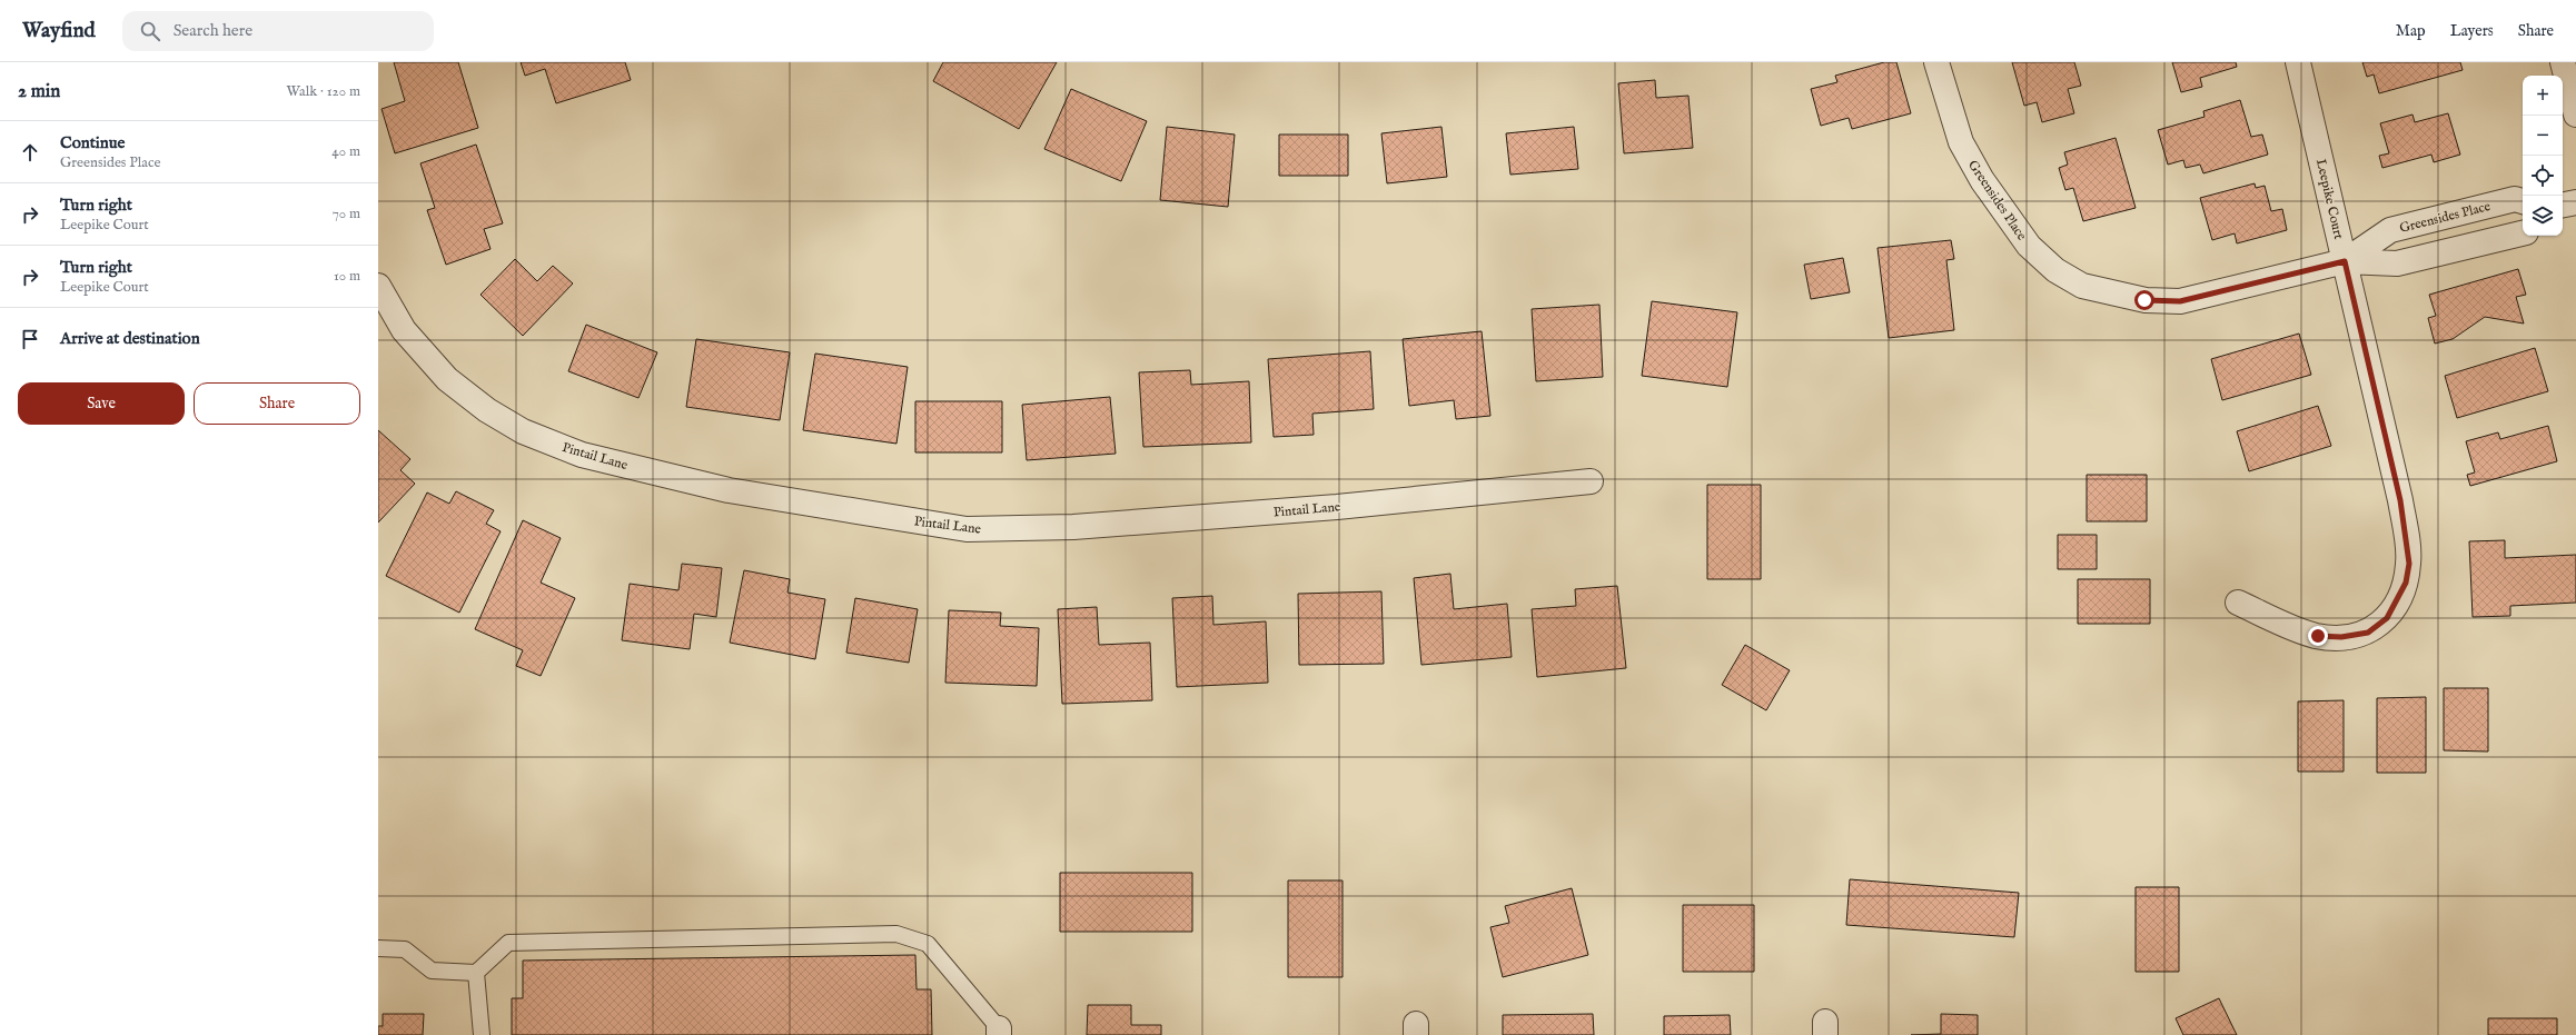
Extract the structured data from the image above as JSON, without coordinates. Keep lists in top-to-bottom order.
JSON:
{
  "streets": {
    "street": ["Leepike Court", "Greensides Place", "Pintail Lane"]
  },
  "crossings": [
    ["Leepike Court", "Greensides Place"]
  ],
  "page": {
    "header": "Wayfind",
    "search": "Search here",
    "nav": ["Map", "Layers", "Share"],
    "heading": ["2 min", "Walk · 120 m"],
    "map_buttons": ["+", "−"],
    "list": [
      ["Continue", "Greensides Place", "40 m"],
      ["Turn right", "Leepike Court", "70 m"],
      ["Turn right", "Leepike Court", "10 m"],
      "Arrive at destination"
    ],
    "buttons": ["Save", "Share"]
  }
}
